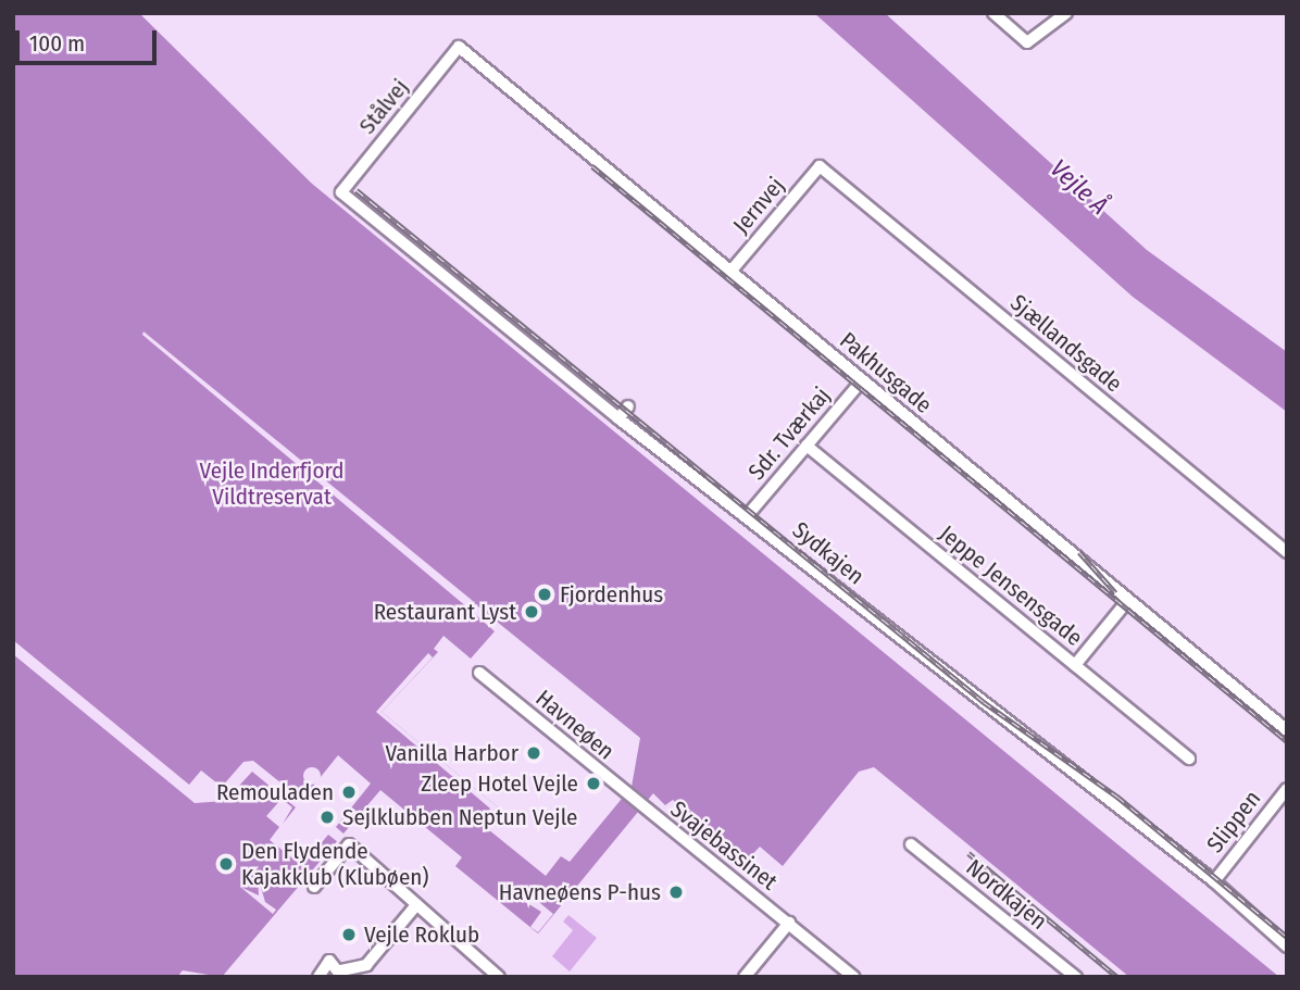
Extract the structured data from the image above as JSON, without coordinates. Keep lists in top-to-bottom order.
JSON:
{
  "streets": {
    "street": [
      "Stålvej",
      "Jernvej",
      "Sjællandsgade",
      "Pakhusgade",
      "Sdr. Tværkaj",
      "Sydkajen",
      "Jeppe Jensensgade",
      "Havneøen",
      "Slippen",
      "Svajebassinet",
      "Nordkajen"
    ]
  },
  "crossings": [
    ["Stålvej", "Pakhusgade"],
    ["Stålvej", "Sydkajen"],
    ["Jernvej", "Sjællandsgade"],
    ["Jernvej", "Pakhusgade"],
    ["Pakhusgade", "Sdr. Tværkaj"],
    ["Sdr. Tværkaj", "Sydkajen"],
    ["Sdr. Tværkaj", "Jeppe Jensensgade"],
    ["Sydkajen", "Slippen"],
    ["Havneøen", "Svajebassinet"]
  ],
  "water": ["Vejle Å"],
  "parks": ["Vejle Inderfjord Vildtreservat"],
  "places": [
    "Fjordenhus",
    "Restaurant Lyst",
    "Vanilla Harbor",
    "Zleep Hotel Vejle",
    "Remouladen",
    "Sejlklubben Neptun Vejle",
    "Den Flydende Kajakklub (Klubøen)",
    "Havneøens P-hus",
    "Vejle Roklub"
  ],
  "scale_bar": "100 m"
}
